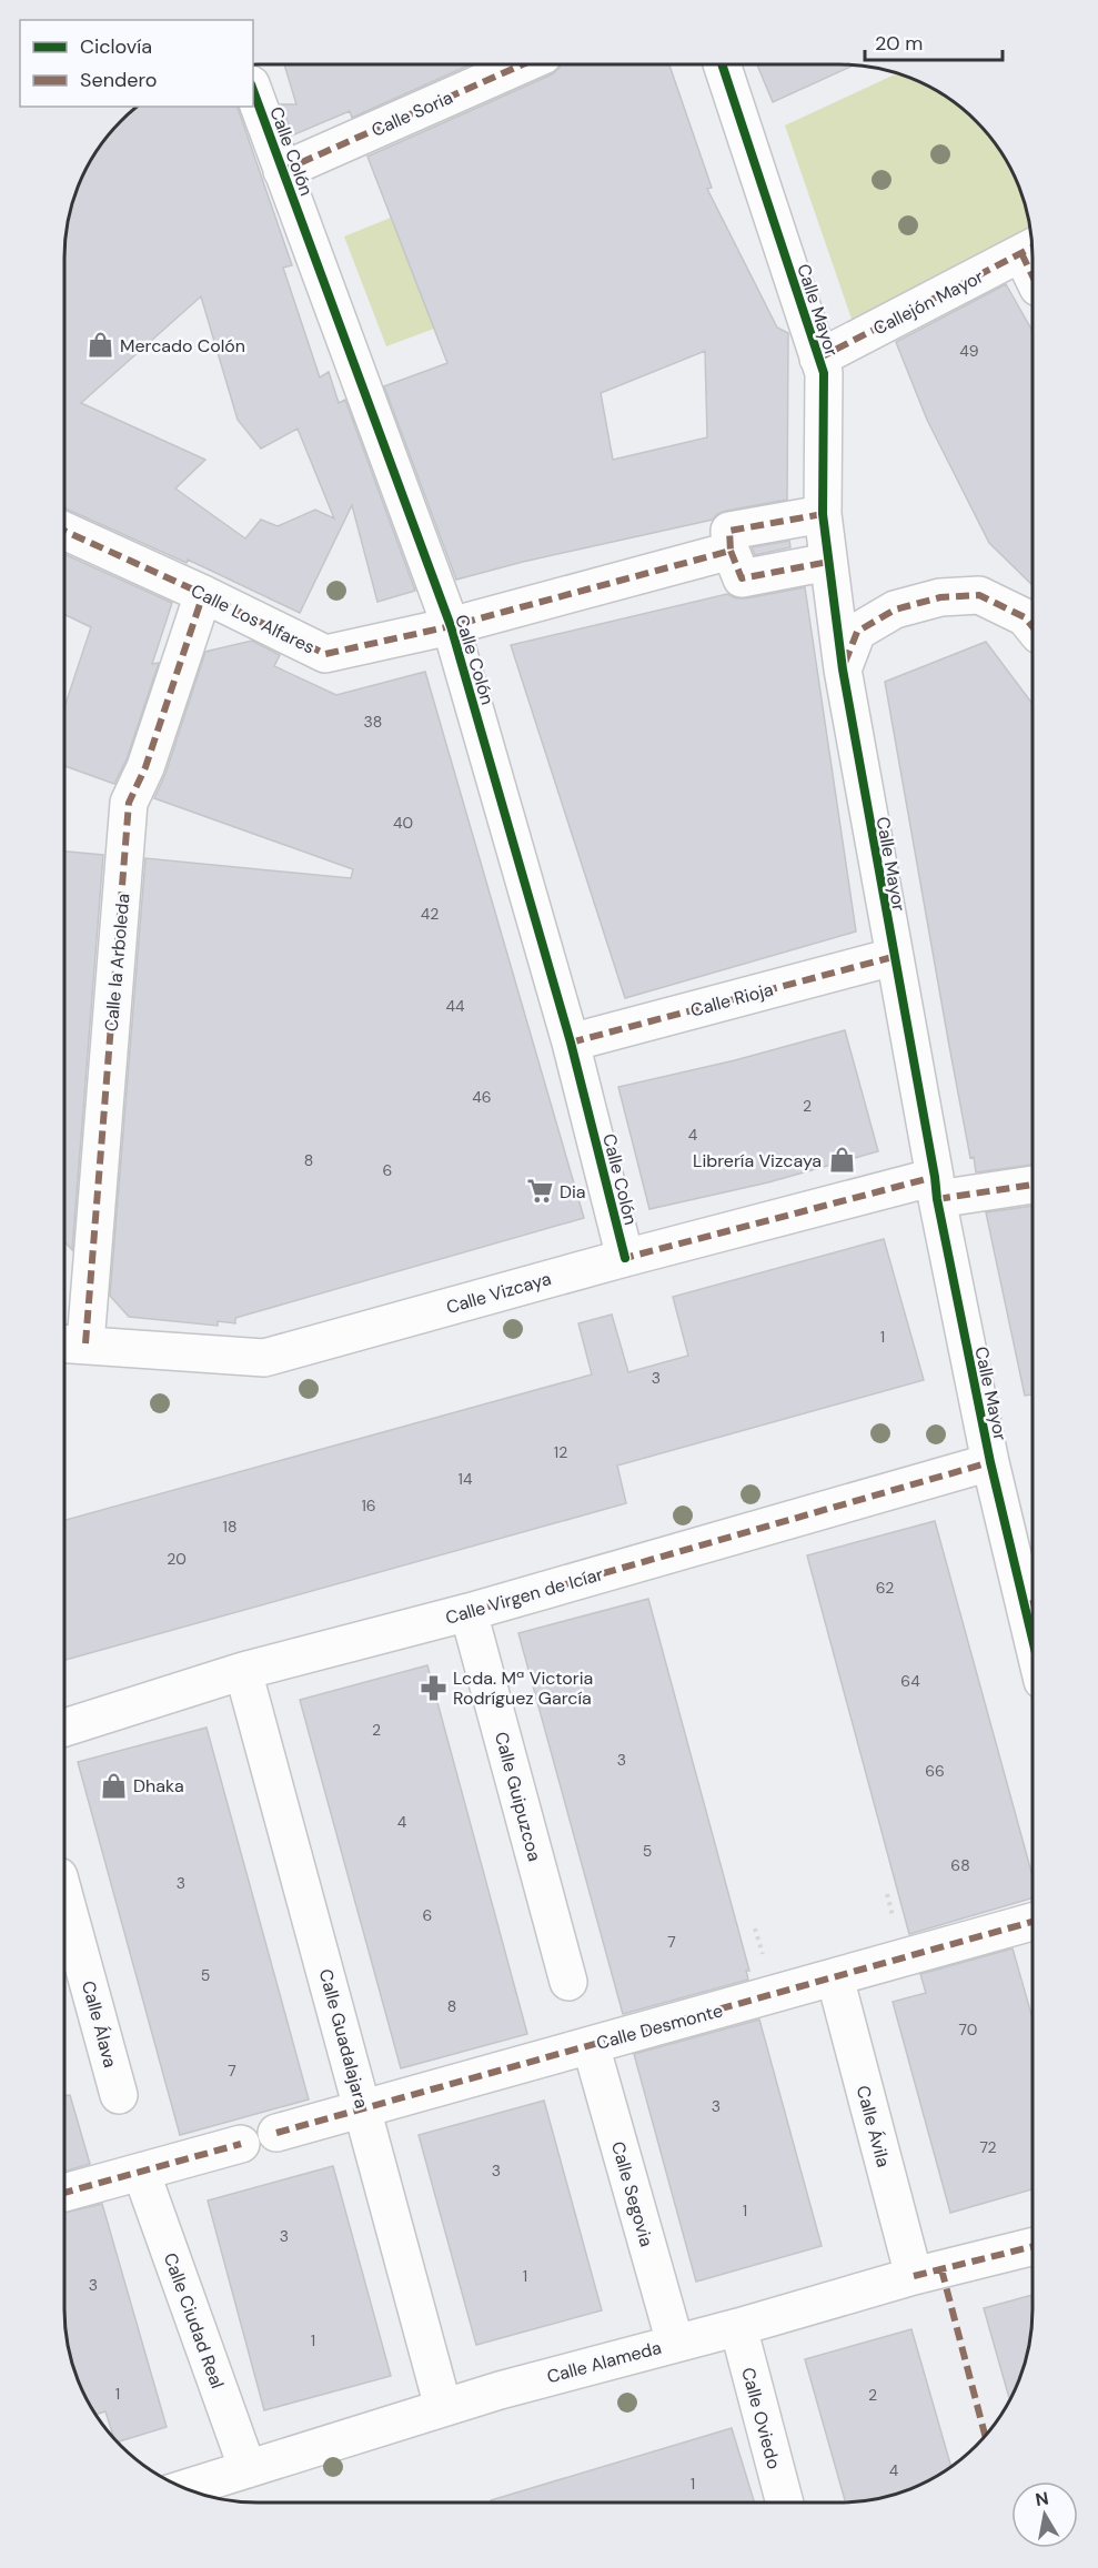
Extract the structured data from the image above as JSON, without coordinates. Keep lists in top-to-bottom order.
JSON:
{
  "streets": {
    "street": [
      "Calle Soria",
      "Calle Colón",
      "Callejón Mayor",
      "Calle Mayor",
      "Calle Los Alfares",
      "Calle la Arboleda",
      "Calle Rioja",
      "Calle Vizcaya",
      "Calle Virgen de Icíar",
      "Calle Guipuzcoa",
      "Calle Álava",
      "Calle Desmonte",
      "Calle Guadalajara",
      "Calle Ávila",
      "Calle Segovia",
      "Calle Ciudad Real",
      "Calle Alameda",
      "Calle Oviedo"
    ]
  },
  "crossings": [
    ["Calle Soria", "Calle Colón"],
    ["Calle Colón", "Calle Los Alfares"],
    ["Calle Colón", "Calle Rioja"],
    ["Calle Colón", "Calle Vizcaya"],
    ["Callejón Mayor", "Calle Mayor"],
    ["Calle Mayor", "Calle Rioja"],
    ["Calle Mayor", "Calle Vizcaya"],
    ["Calle Mayor", "Calle Virgen de Icíar"],
    ["Calle Los Alfares", "Calle la Arboleda"],
    ["Calle la Arboleda", "Calle Vizcaya"],
    ["Calle Virgen de Icíar", "Calle Guipuzcoa"],
    ["Calle Virgen de Icíar", "Calle Guadalajara"],
    ["Calle Desmonte", "Calle Guadalajara"],
    ["Calle Desmonte", "Calle Ávila"],
    ["Calle Desmonte", "Calle Segovia"],
    ["Calle Guadalajara", "Calle Alameda"],
    ["Calle Ávila", "Calle Alameda"],
    ["Calle Segovia", "Calle Alameda"],
    ["Calle Ciudad Real", "Calle Alameda"],
    ["Calle Alameda", "Calle Oviedo"]
  ],
  "places": {
    "shop": ["Mercado Colón", "Librería Vizcaya", "Dhaka"],
    "supermarket": ["Dia"],
    "pharmacy": ["Lcda. Mª Victoria Rodríguez García"]
  },
  "house_numbers": [
    "49",
    "38",
    "40",
    "42",
    "44",
    "46",
    "2",
    "4",
    "8",
    "6",
    "1",
    "3",
    "12",
    "14",
    "16",
    "18",
    "20",
    "62",
    "64",
    "2",
    "3",
    "66",
    "4",
    "5",
    "68",
    "3",
    "6",
    "7",
    "5",
    "8",
    "70",
    "7",
    "3",
    "72",
    "3",
    "1",
    "3",
    "1",
    "3",
    "1",
    "1",
    "2",
    "4",
    "1"
  ],
  "legend": ["Ciclovía", "Sendero"],
  "scale_bar": "20 m",
  "north": "top"
}
